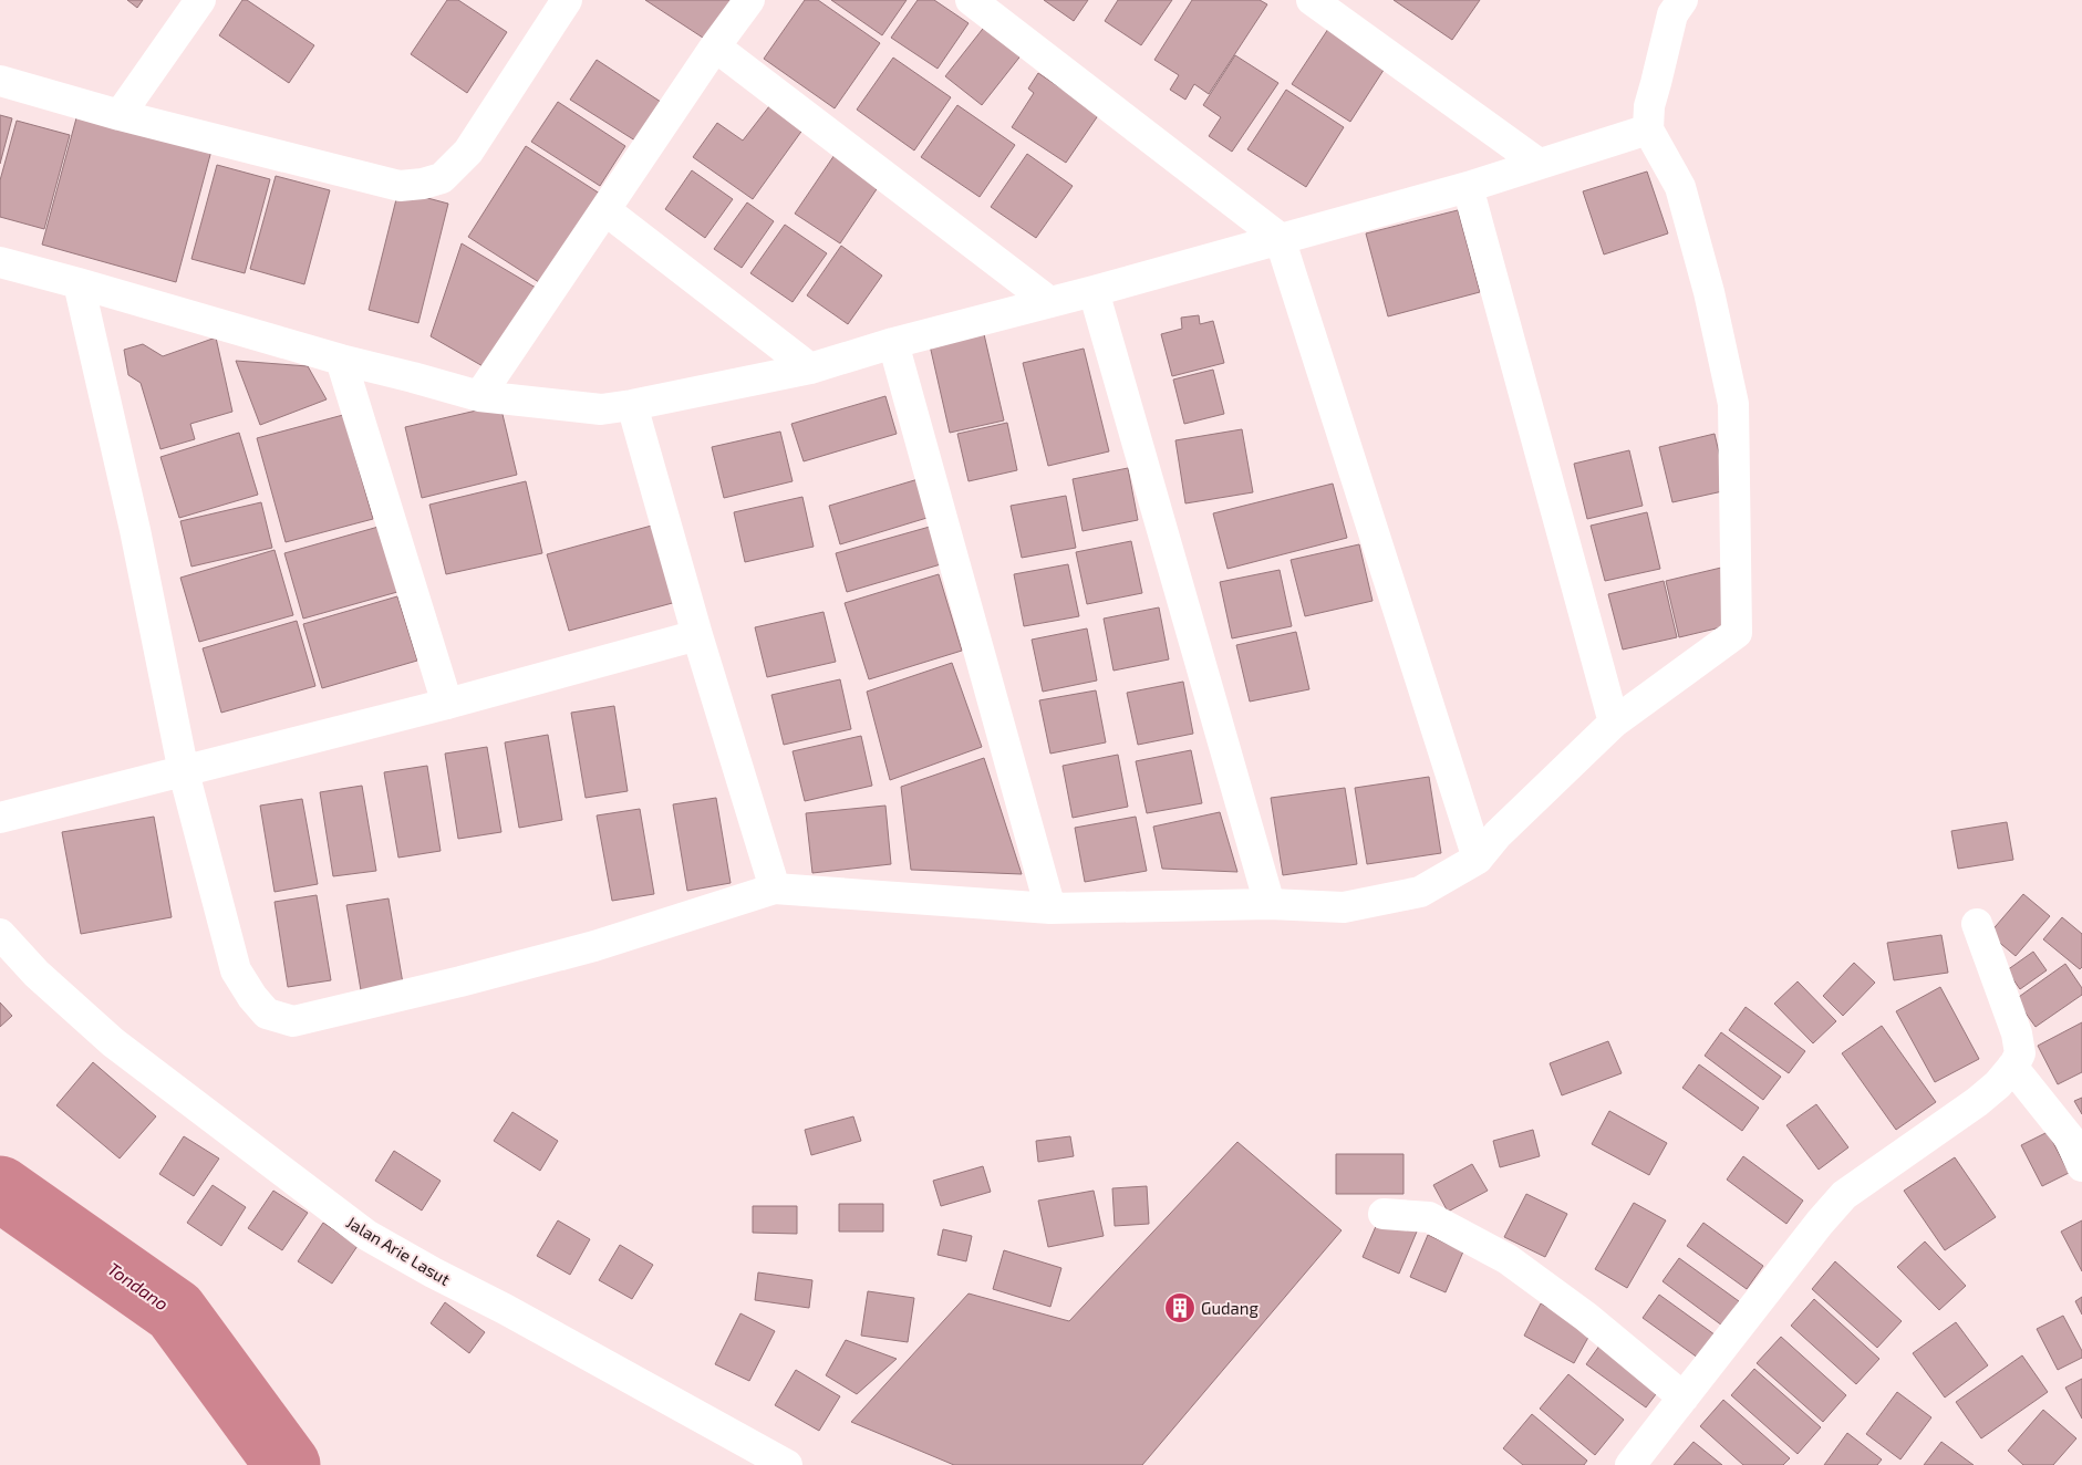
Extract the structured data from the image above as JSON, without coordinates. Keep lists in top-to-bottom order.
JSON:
{
  "streets": {
    "street": ["Jalan Arie Lasut"]
  },
  "water": ["Tondano"],
  "places": {
    "building": ["Gudang"]
  }
}
